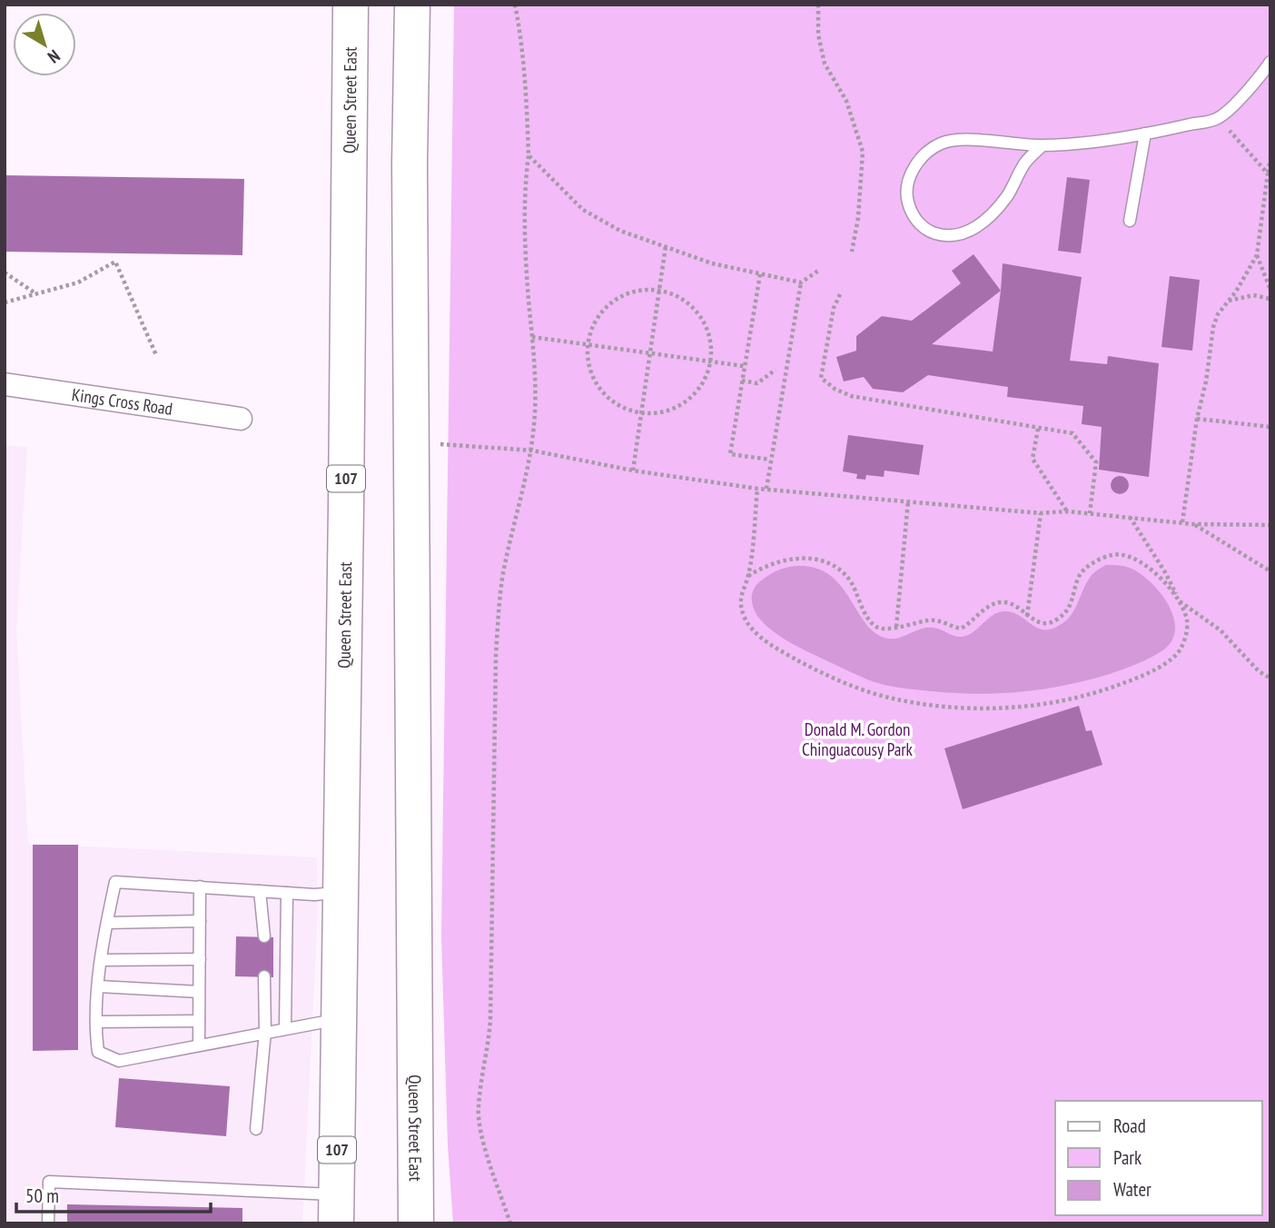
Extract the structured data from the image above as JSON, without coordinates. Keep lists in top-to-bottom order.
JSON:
{
  "streets": {
    "main road": ["Queen Street East", "107"],
    "street": ["Kings Cross Road"]
  },
  "parks": ["Donald M. Gordon Chinguacousy Park"],
  "legend": ["Road", "Park", "Water"],
  "scale_bar": "50 m",
  "north": "bottom right"
}
